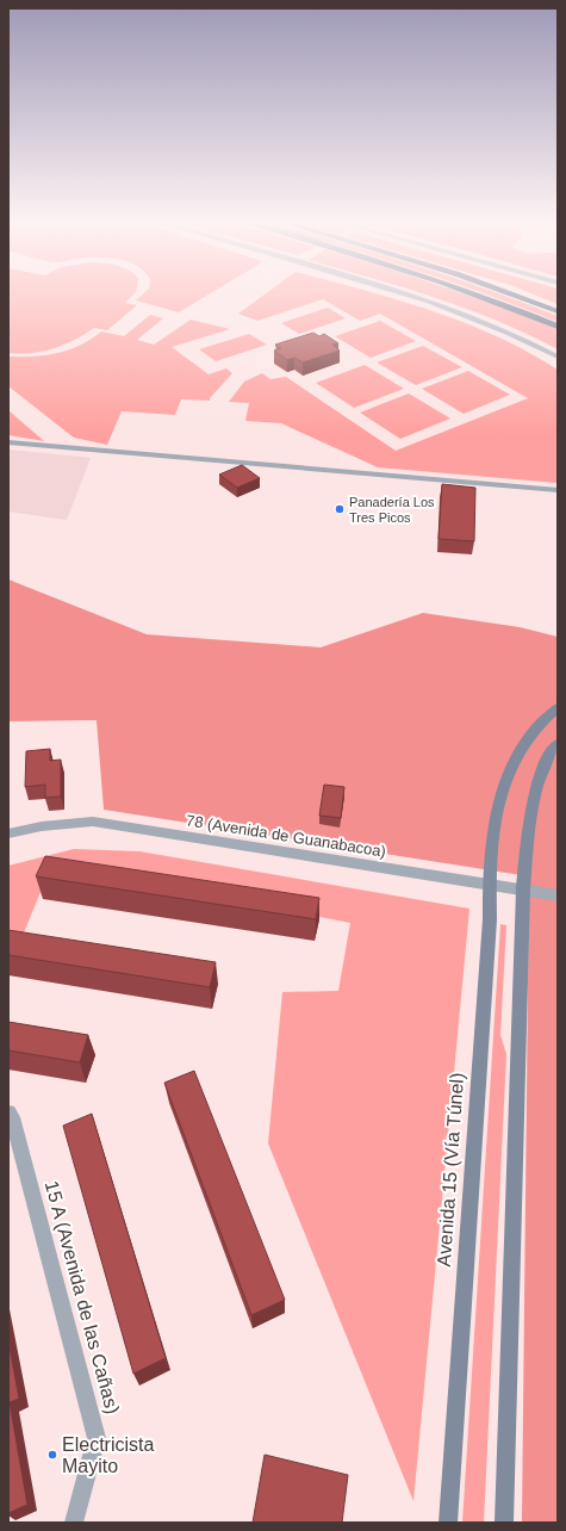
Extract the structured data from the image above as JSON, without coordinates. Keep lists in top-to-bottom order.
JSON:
{
  "streets": {
    "main road": ["Avenida 15 (Vía Túnel)"],
    "street": ["78 (Avenida de Guanabacoa)", "15 A (Avenida de las Cañas)"]
  },
  "crossings": [
    ["78 (Avenida de Guanabacoa)", "Avenida 15 (Vía Túnel)"]
  ],
  "places": ["Panadería Los Tres Picos", "Electricista Mayito"]
}
